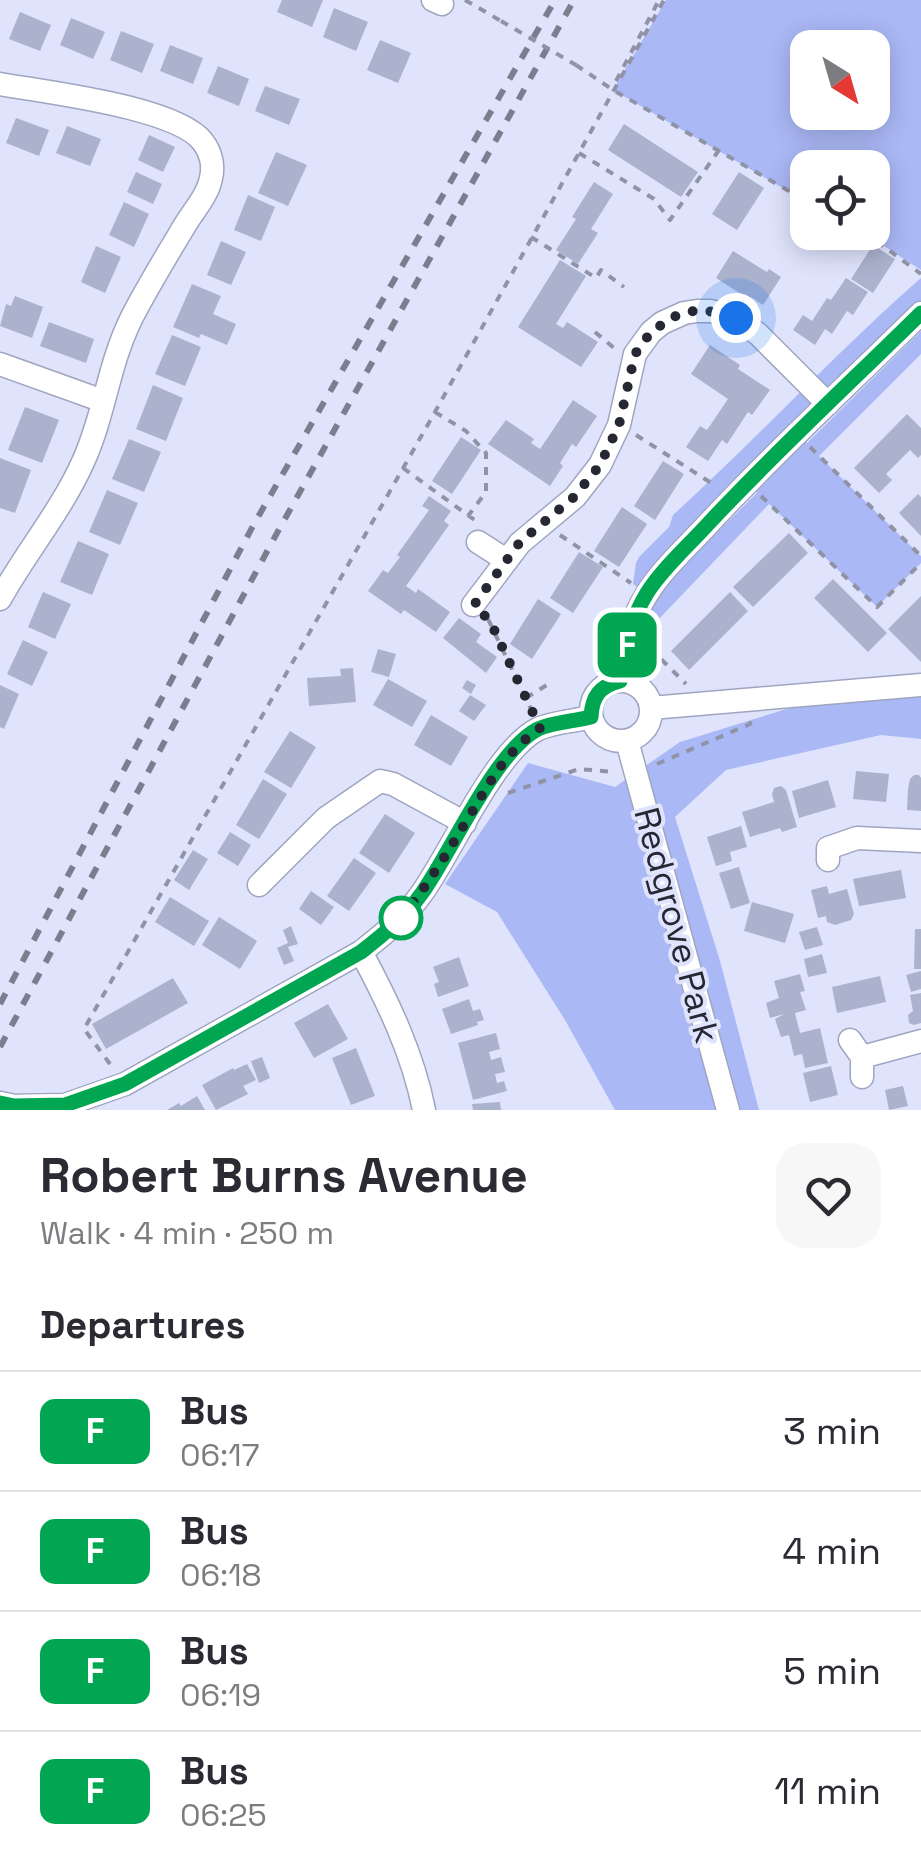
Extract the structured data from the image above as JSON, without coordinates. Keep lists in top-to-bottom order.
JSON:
{
  "streets": {
    "street": ["Redgrove Park"]
  },
  "lines": ["bus line F"],
  "north": "bottom right",
  "page": {
    "on_map": "F",
    "heading": [
      ["Robert Burns Avenue", "Walk · 4 min · 250 m"],
      "Departures"
    ],
    "list": [
      {
        "mark": "F",
        "name": "Bus",
        "note": "06:17",
        "value": "3 min"
      },
      {
        "mark": "F",
        "name": "Bus",
        "note": "06:18",
        "value": "4 min"
      },
      {
        "mark": "F",
        "name": "Bus",
        "note": "06:19",
        "value": "5 min"
      },
      {
        "mark": "F",
        "name": "Bus",
        "note": "06:25",
        "value": "11 min"
      }
    ]
  }
}
